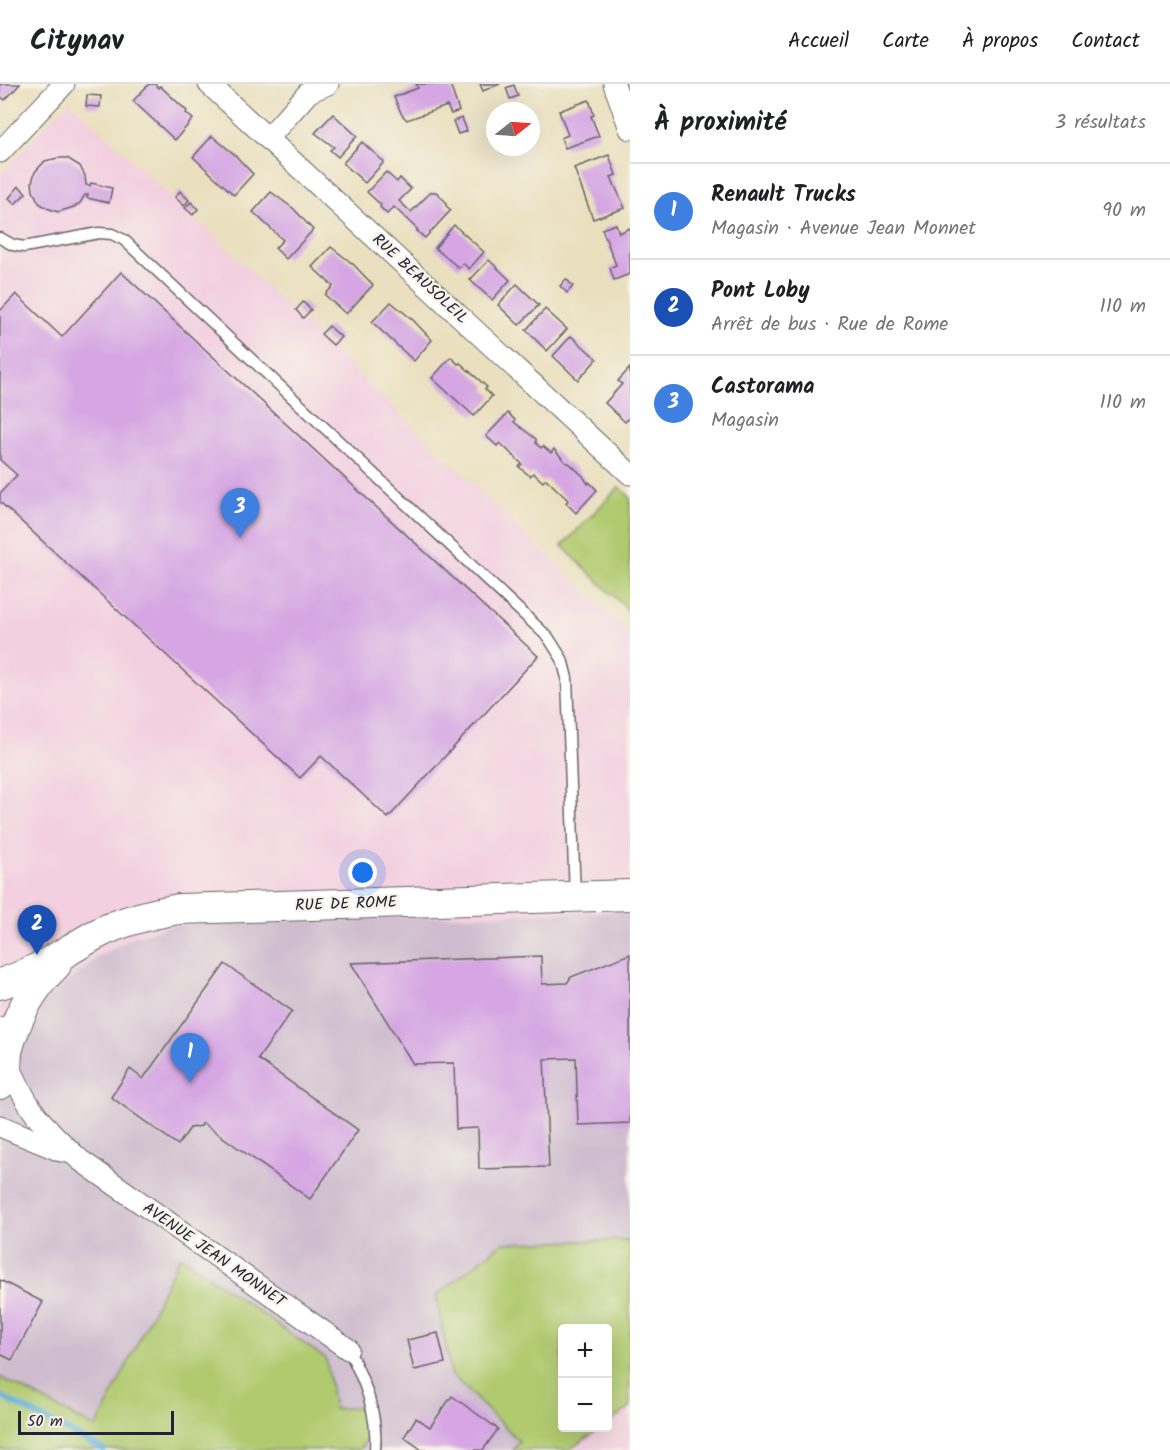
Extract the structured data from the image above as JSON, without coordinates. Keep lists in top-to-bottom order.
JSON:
{
  "streets": {
    "street": ["RUE BEAUSOLEIL", "RUE DE ROME", "AVENUE JEAN MONNET"]
  },
  "crossings": [
    ["RUE DE ROME", "AVENUE JEAN MONNET"]
  ],
  "scale_bar": "50 m",
  "north": "right",
  "page": {
    "header": "Citynav",
    "nav": [
      "Accueil",
      "Carte",
      "À propos",
      "Contact"
    ],
    "heading": ["À proximité", "3 résultats"],
    "list": [
      {
        "mark": "1",
        "name": "Renault Trucks",
        "note": "Magasin · Avenue Jean Monnet",
        "value": "90 m"
      },
      {
        "mark": "2",
        "name": "Pont Loby",
        "note": "Arrêt de bus · Rue de Rome",
        "value": "110 m"
      },
      {
        "mark": "3",
        "name": "Castorama",
        "note": "Magasin",
        "value": "110 m"
      }
    ],
    "pins": ["3", "2", "1"],
    "map_buttons": ["+", "−"],
    "scale": "50 m"
  }
}
